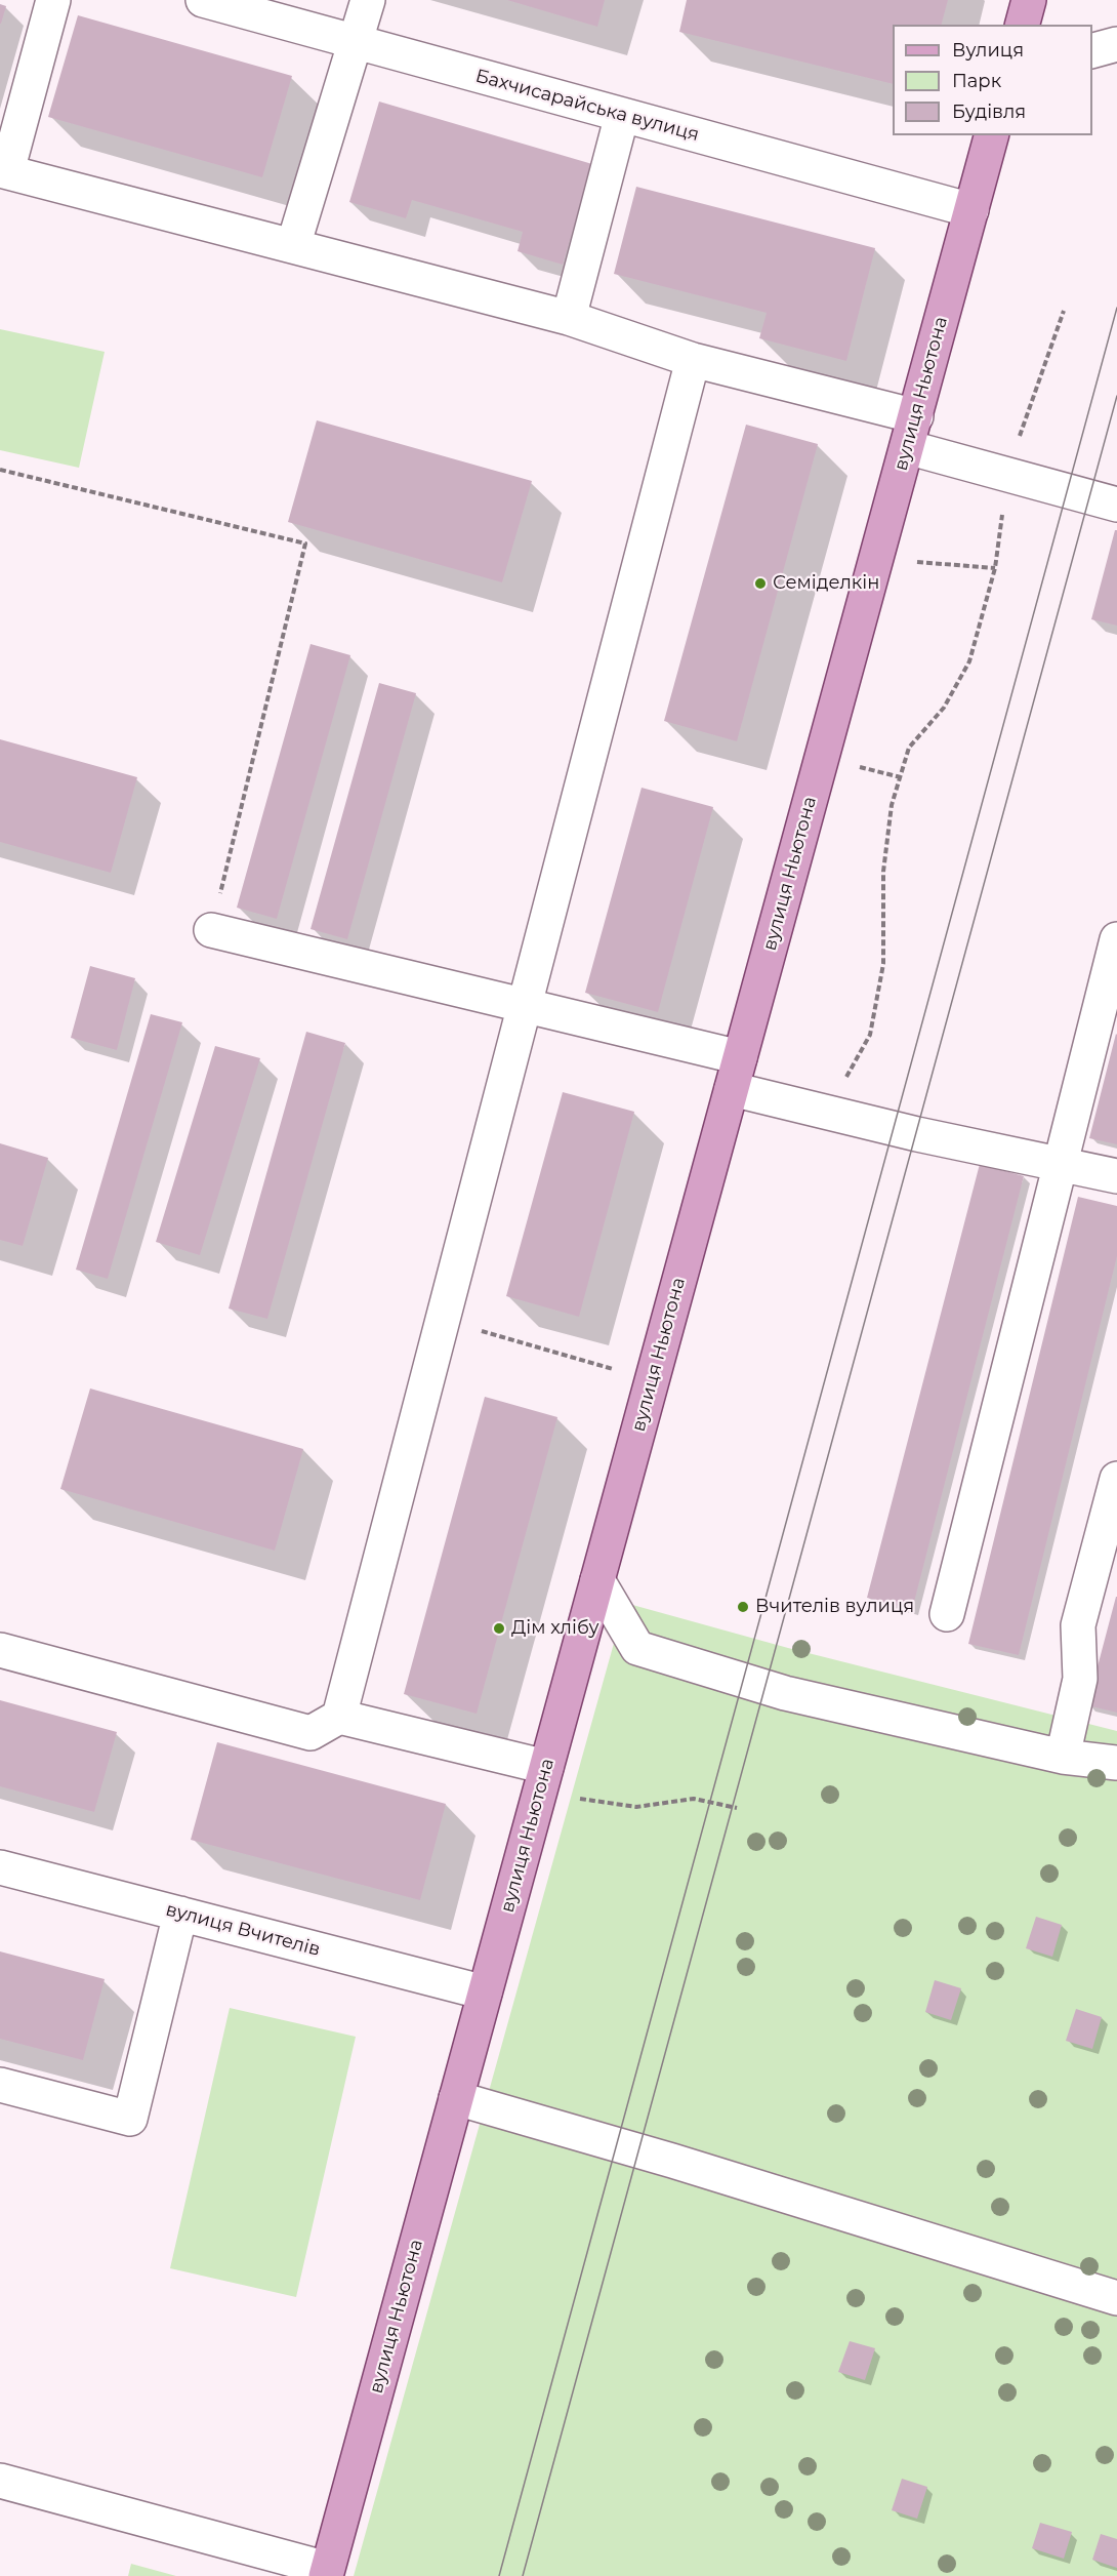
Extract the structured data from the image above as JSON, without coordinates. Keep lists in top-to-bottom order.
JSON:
{
  "streets": {
    "main road": ["вулиця Ньютона"],
    "street": ["Бахчисарайська вулиця", "вулиця Вчителів"]
  },
  "crossings": [
    ["Бахчисарайська вулиця", "вулиця Ньютона"],
    ["вулиця Ньютона", "вулиця Вчителів"]
  ],
  "places": ["Семіделкін", "Вчителів вулиця", "Дім хлібу"],
  "legend": ["Вулиця", "Парк", "Будівля"]
}
